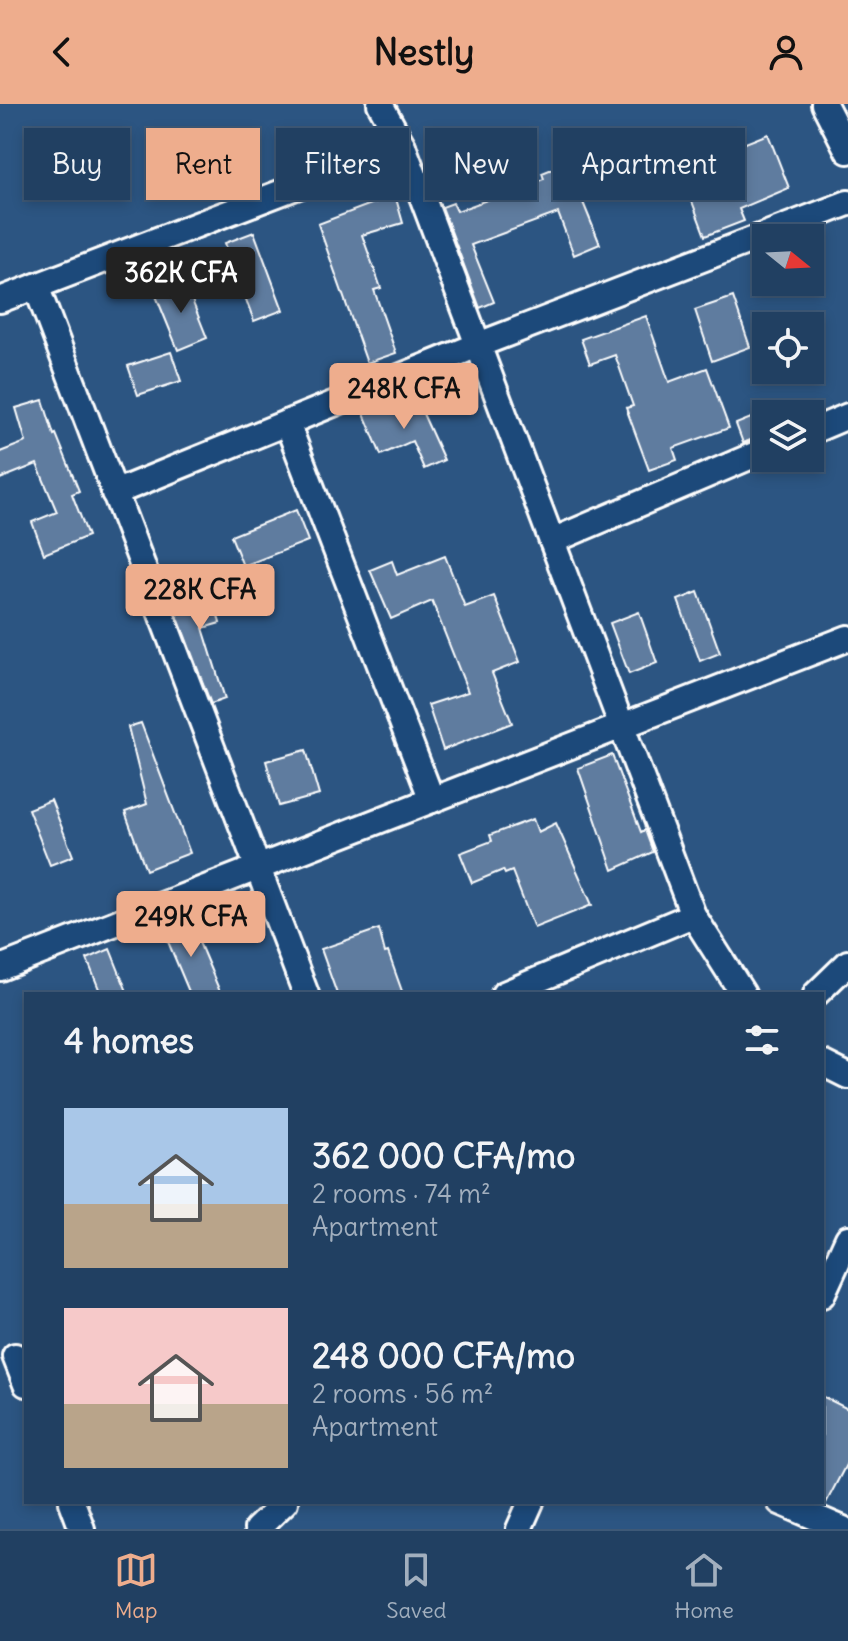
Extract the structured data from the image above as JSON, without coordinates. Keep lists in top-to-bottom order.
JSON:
{
  "north": "right",
  "page": {
    "header": "Nestly",
    "chip": [
      "Buy",
      "Rent",
      "Filters",
      "New",
      "Apartment"
    ],
    "price": [
      "362K CFA",
      "248K CFA",
      "228K CFA",
      "249K CFA"
    ],
    "heading": "4 homes",
    "list": [
      {
        "name": "362 000 CFA/mo",
        "note": "2 rooms · 74 m² · Apartment"
      },
      {
        "name": "248 000 CFA/mo",
        "note": "2 rooms · 56 m² · Apartment"
      }
    ],
    "tabs": ["Map", "Saved", "Home"]
  }
}
